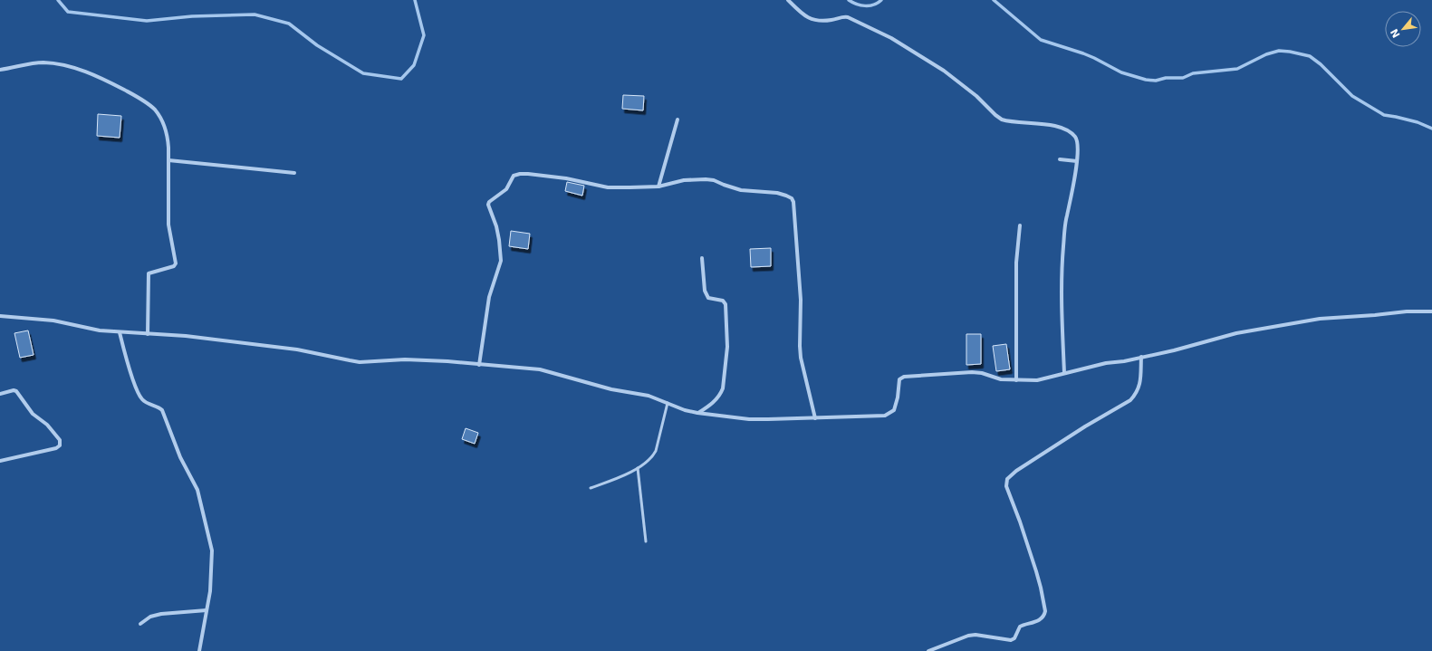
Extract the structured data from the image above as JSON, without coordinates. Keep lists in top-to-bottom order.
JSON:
{
  "north": "bottom left"
}
